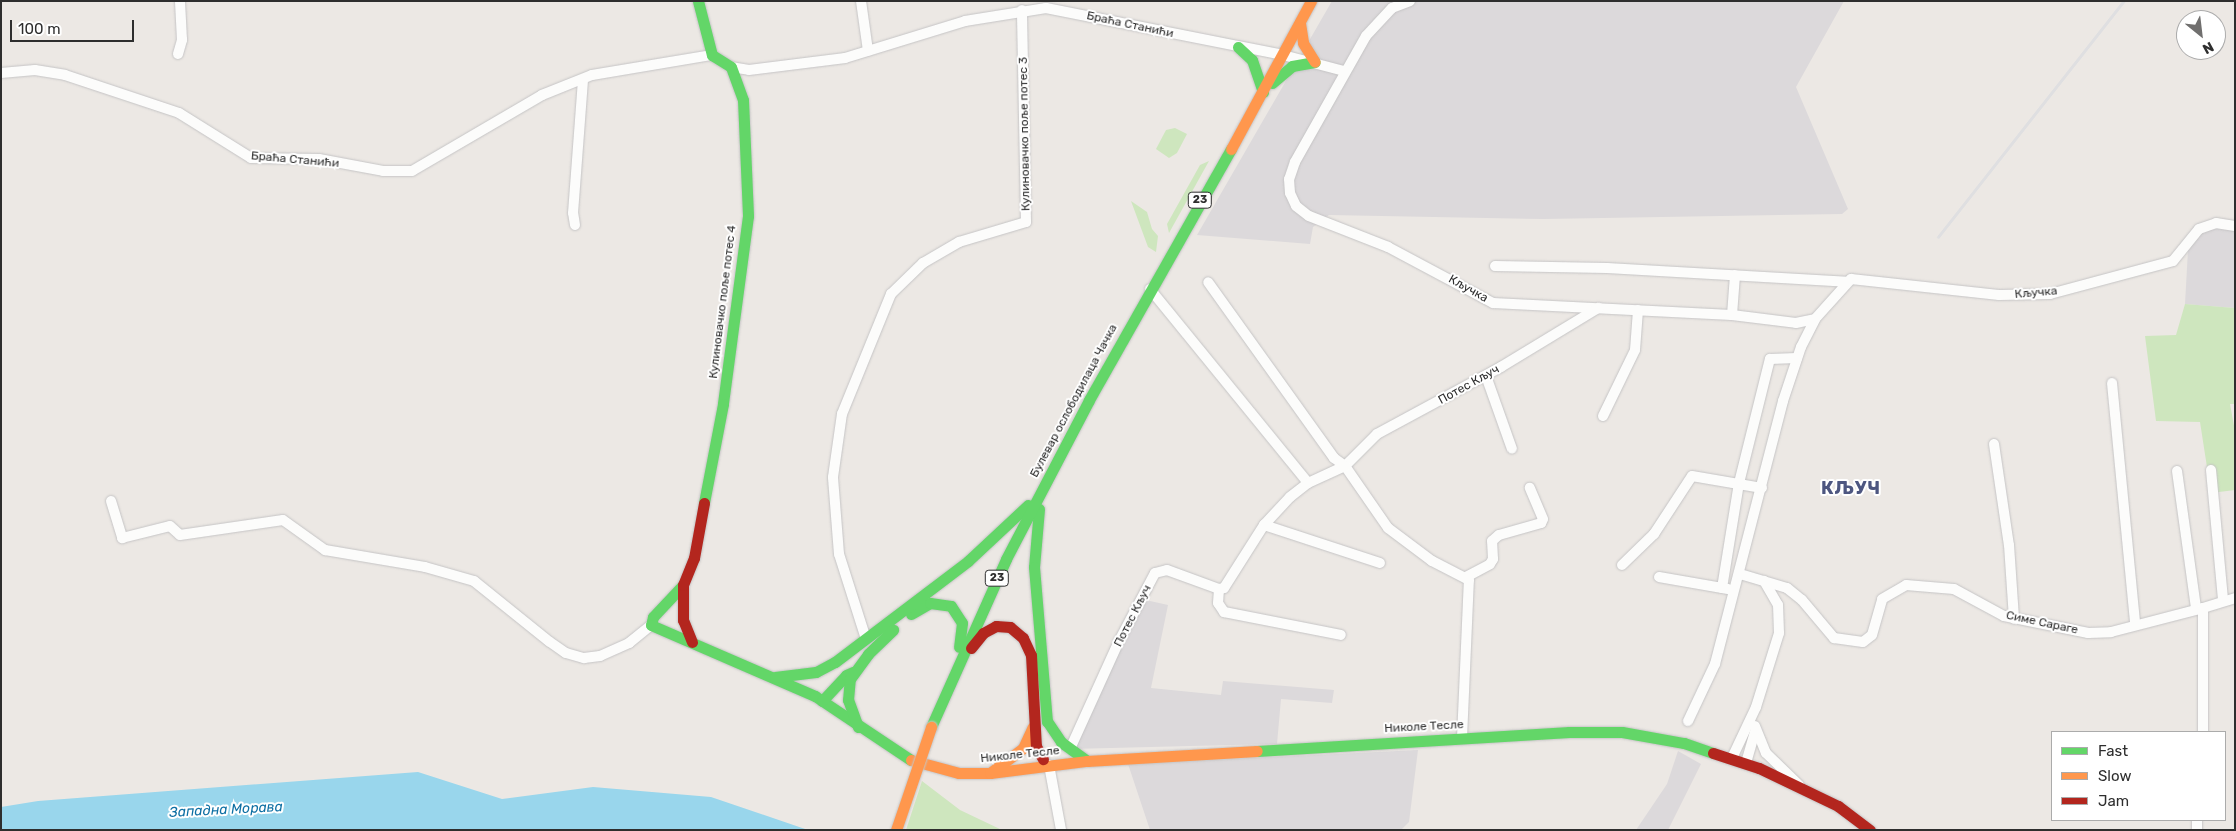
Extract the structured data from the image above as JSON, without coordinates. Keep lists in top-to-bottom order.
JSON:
{
  "streets": {
    "main road": [
      "23",
      "Кулиновачко поље потес 4",
      "Булевар ослободилаца Чачка",
      "Николе Тесле"
    ],
    "street": [
      "Браћа Станићи",
      "Кулиновачко поље потес 3",
      "Кључка",
      "Потес Кључ",
      "Симе Сараге"
    ]
  },
  "crossings": [
    ["Браћа Станићи", "Кулиновачко поље потес 3"],
    ["Браћа Станићи", "Кључка"],
    ["Браћа Станићи", "Кулиновачко поље потес 4"],
    ["Браћа Станићи", "Булевар ослободилаца Чачка"],
    ["Кључка", "Потес Кључ"]
  ],
  "districts": ["КЉУЧ"],
  "water": ["Западна Морава"],
  "legend": ["Fast", "Slow", "Jam"],
  "scale_bar": "100 m",
  "north": "bottom right"
}
